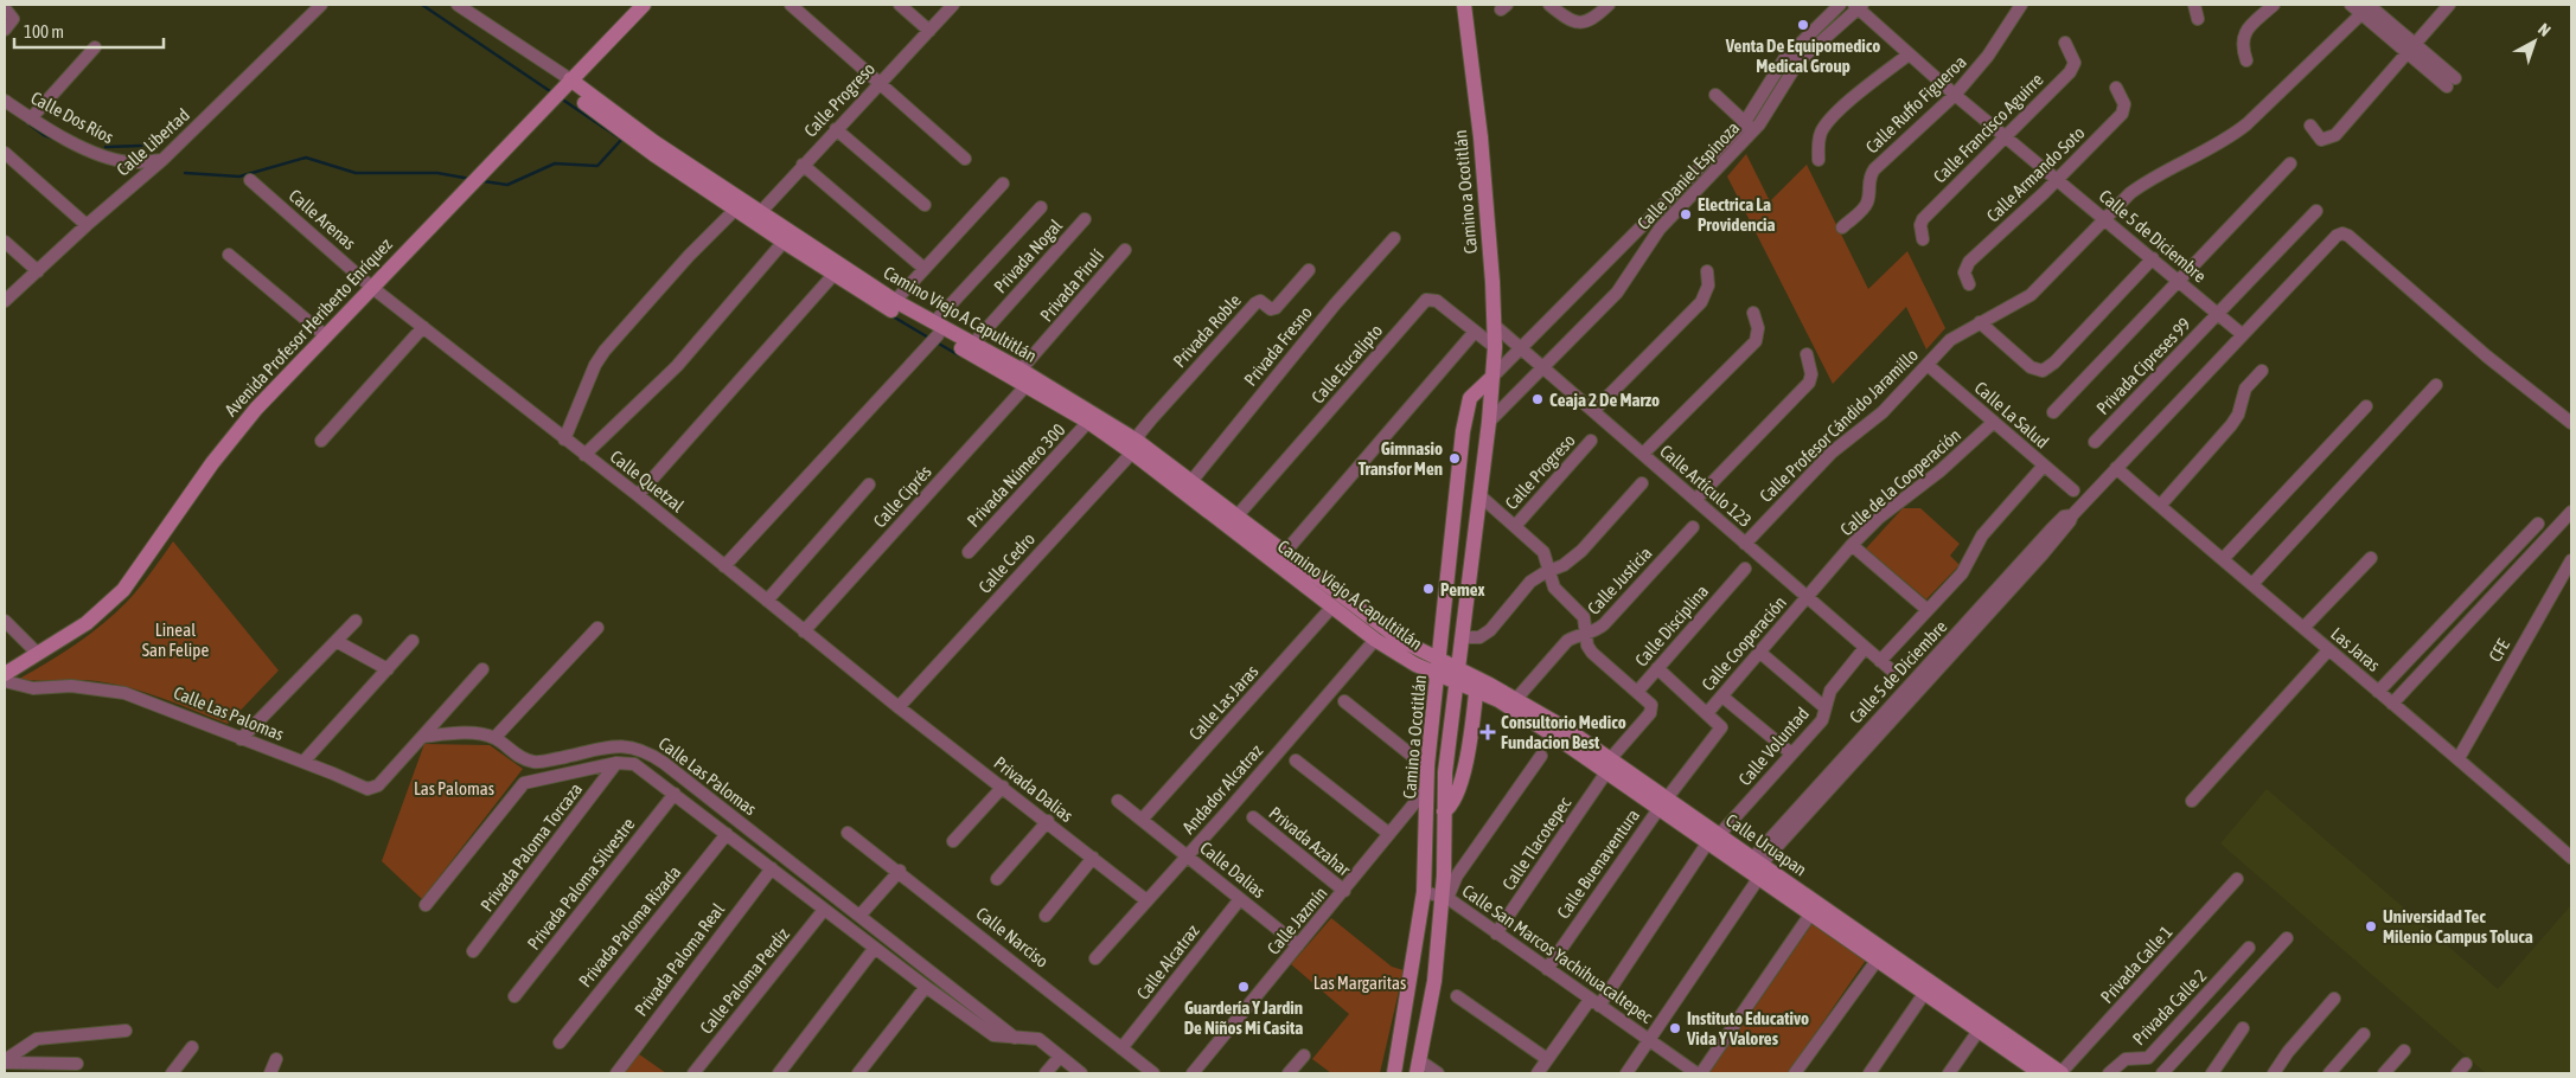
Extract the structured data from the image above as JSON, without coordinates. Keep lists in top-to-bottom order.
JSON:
{
  "streets": {
    "main road": [
      "Camino a Ocotitlán",
      "Camino Viejo A Capultitlán",
      "Avenida Profesor Heriberto Enríquez",
      "Calle Uruapan"
    ],
    "street": [
      "Calle Progreso",
      "Calle Ruffo Figueroa",
      "Calle Dos Ríos",
      "Calle Francisco Aguirre",
      "Calle Libertad",
      "Calle Armando Soto",
      "Calle Daniel Espinoza",
      "Calle Arenas",
      "Calle 5 de Diciembre",
      "Privada Nogal",
      "Privada Pirulí",
      "Privada Roble",
      "Privada Fresno",
      "Calle Eucalipto",
      "Privada Cipreses 99",
      "Calle La Salud",
      "Calle Profesor Cándido Jaramillo",
      "Privada Número 300",
      "Calle Quetzal",
      "Calle de la Cooperación",
      "Calle Artículo 123",
      "Calle Ciprés",
      "Calle Cedro",
      "Calle Justicia",
      "Calle Disciplina",
      "Calle Cooperación",
      "Las Jaras",
      "CFE",
      "Calle Las Jaras",
      "Calle Las Palomas",
      "Calle Voluntad",
      "Privada Dalias",
      "Andador Alcatraz",
      "Privada Azahar",
      "Calle Tlacotepec",
      "Privada Paloma Torcaza",
      "Calle Buenaventura",
      "Calle Dalias",
      "Privada Paloma Silvestre",
      "Calle Jazmín",
      "Privada Paloma Rizada",
      "Calle Narciso",
      "Calle San Marcos Yachihuacaltepec",
      "Privada Paloma Real",
      "Calle Alcatraz",
      "Privada Calle 1",
      "Calle Paloma Perdiz",
      "Privada Calle 2"
    ]
  },
  "crossings": [
    ["Calle Progreso", "Camino Viejo A Capultitlán"],
    ["Calle Ruffo Figueroa", "Calle 5 de Diciembre"],
    ["Calle Dos Ríos", "Calle Libertad"],
    ["Calle Francisco Aguirre", "Calle 5 de Diciembre"],
    ["Calle Armando Soto", "Calle 5 de Diciembre"],
    ["Calle Daniel Espinoza", "Camino a Ocotitlán"],
    ["Calle Daniel Espinoza", "Calle 5 de Diciembre"],
    ["Calle Daniel Espinoza", "Calle Artículo 123"],
    ["Camino a Ocotitlán", "Camino Viejo A Capultitlán"],
    ["Camino a Ocotitlán", "Calle Eucalipto"],
    ["Camino a Ocotitlán", "Calle Artículo 123"],
    ["Camino a Ocotitlán", "Calle Uruapan"],
    ["Camino a Ocotitlán", "Calle Jazmín"],
    ["Camino a Ocotitlán", "Calle San Marcos Yachihuacaltepec"],
    ["Calle Arenas", "Avenida Profesor Heriberto Enríquez"],
    ["Calle Arenas", "Calle Quetzal"],
    ["Calle 5 de Diciembre", "Privada Cipreses 99"],
    ["Calle 5 de Diciembre", "Calle Profesor Cándido Jaramillo"],
    ["Calle 5 de Diciembre", "Las Jaras"],
    ["Calle 5 de Diciembre", "Calle Uruapan"],
    ["Calle 5 de Diciembre", "Calle San Marcos Yachihuacaltepec"],
    ["Privada Nogal", "Camino Viejo A Capultitlán"],
    ["Privada Pirulí", "Camino Viejo A Capultitlán"],
    ["Camino Viejo A Capultitlán", "Avenida Profesor Heriberto Enríquez"],
    ["Camino Viejo A Capultitlán", "Privada Roble"],
    ["Camino Viejo A Capultitlán", "Privada Fresno"],
    ["Camino Viejo A Capultitlán", "Calle Eucalipto"],
    ["Camino Viejo A Capultitlán", "Privada Número 300"],
    ["Camino Viejo A Capultitlán", "Calle Ciprés"],
    ["Camino Viejo A Capultitlán", "Calle Cedro"],
    ["Camino Viejo A Capultitlán", "Calle Las Jaras"],
    ["Camino Viejo A Capultitlán", "Andador Alcatraz"],
    ["Camino Viejo A Capultitlán", "Calle Uruapan"],
    ["Avenida Profesor Heriberto Enríquez", "Calle Quetzal"],
    ["Privada Roble", "Calle Cedro"],
    ["Calle La Salud", "Calle Profesor Cándido Jaramillo"],
    ["Calle La Salud", "Calle de la Cooperación"],
    ["Calle Profesor Cándido Jaramillo", "Calle Artículo 123"],
    ["Calle Quetzal", "Calle Ciprés"],
    ["Calle Quetzal", "Calle Cedro"],
    ["Calle Quetzal", "Privada Dalias"],
    ["Calle de la Cooperación", "Calle Artículo 123"],
    ["Calle de la Cooperación", "Calle Cooperación"],
    ["Calle Artículo 123", "Calle Cooperación"],
    ["Calle Artículo 123", "Calle Voluntad"],
    ["Calle Cedro", "Privada Dalias"],
    ["Calle Justicia", "Calle Uruapan"],
    ["Calle Disciplina", "Calle Tlacotepec"],
    ["Calle Disciplina", "Calle Uruapan"],
    ["Las Jaras", "CFE"],
    ["Calle Las Jaras", "Calle Dalias"],
    ["Calle Las Palomas", "Privada Paloma Torcaza"],
    ["Calle Las Palomas", "Privada Paloma Silvestre"],
    ["Calle Las Palomas", "Privada Paloma Rizada"],
    ["Calle Las Palomas", "Privada Paloma Real"],
    ["Calle Las Palomas", "Calle Paloma Perdiz"],
    ["Calle Voluntad", "Calle Uruapan"],
    ["Calle Voluntad", "Calle San Marcos Yachihuacaltepec"],
    ["Privada Dalias", "Andador Alcatraz"],
    ["Andador Alcatraz", "Calle Dalias"],
    ["Privada Azahar", "Calle Jazmín"],
    ["Calle Tlacotepec", "Calle Uruapan"],
    ["Calle Tlacotepec", "Calle San Marcos Yachihuacaltepec"],
    ["Calle Uruapan", "Calle Buenaventura"],
    ["Calle Uruapan", "Privada Calle 1"],
    ["Calle Buenaventura", "Calle San Marcos Yachihuacaltepec"],
    ["Calle Dalias", "Calle Jazmín"],
    ["Calle Dalias", "Calle Alcatraz"],
    ["Calle Narciso", "Calle Alcatraz"]
  ],
  "parks": ["Lineal San Felipe", "Las Palomas", "Las Margaritas"],
  "places": {
    "other": [
      "Venta De Equipomedico Medical Group",
      "Electrica La Providencia",
      "Ceaja 2 De Marzo",
      "Gimnasio Transfor Men",
      "Pemex",
      "Universidad Tec Milenio Campus Toluca",
      "Guardería Y Jardin De Niños Mi Casita",
      "Instituto Educativo Vida Y Valores"
    ],
    "health": ["Consultorio Medico Fundacion Best"]
  },
  "scale_bar": "100 m",
  "north": "top right"
}
